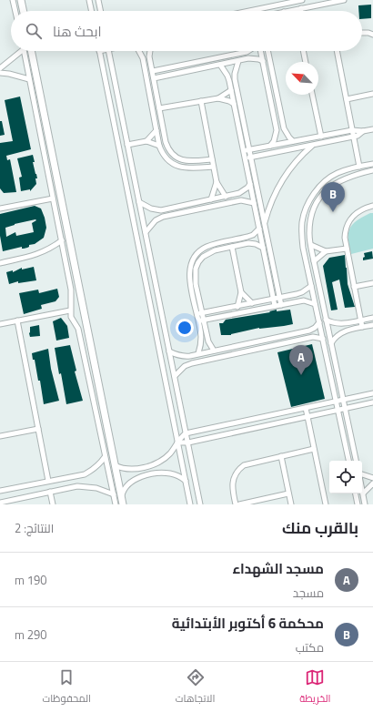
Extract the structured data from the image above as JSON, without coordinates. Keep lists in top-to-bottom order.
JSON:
{
  "north": "top left",
  "page": {
    "search": "ابحث هنا",
    "pins": ["B", "A"],
    "heading": ["بالقرب منك", "النتائج: 2"],
    "list": [
      {
        "mark": "A",
        "name": "مسجد الشهداء",
        "note": "مسجد",
        "value": "190 m"
      },
      {
        "mark": "B",
        "name": "محكمة 6 أكتوبر الأبتدائية",
        "note": "مكتب",
        "value": "290 m"
      }
    ],
    "nav": ["الخريطة", "الاتجاهات", "المحفوظات"]
  }
}
